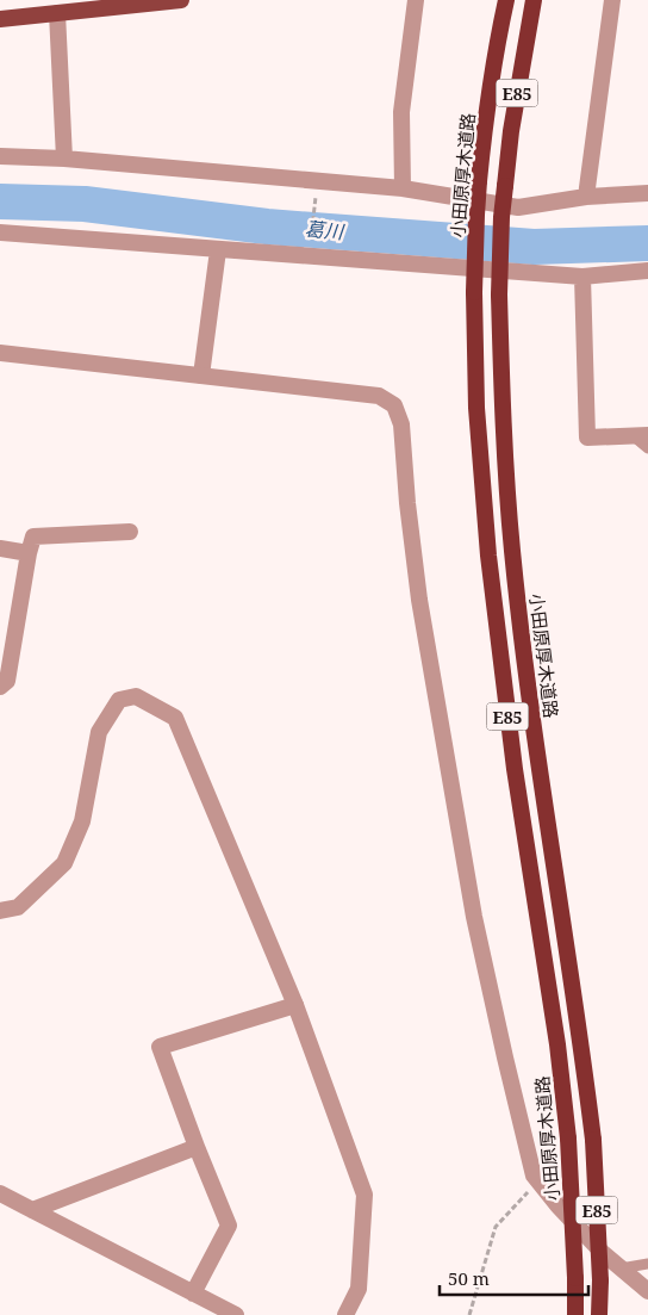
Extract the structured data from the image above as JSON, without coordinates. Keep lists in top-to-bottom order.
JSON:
{
  "streets": {
    "highway": ["E85", "小田原厚木道路"]
  },
  "water": ["葛川"],
  "scale_bar": "50 m"
}
